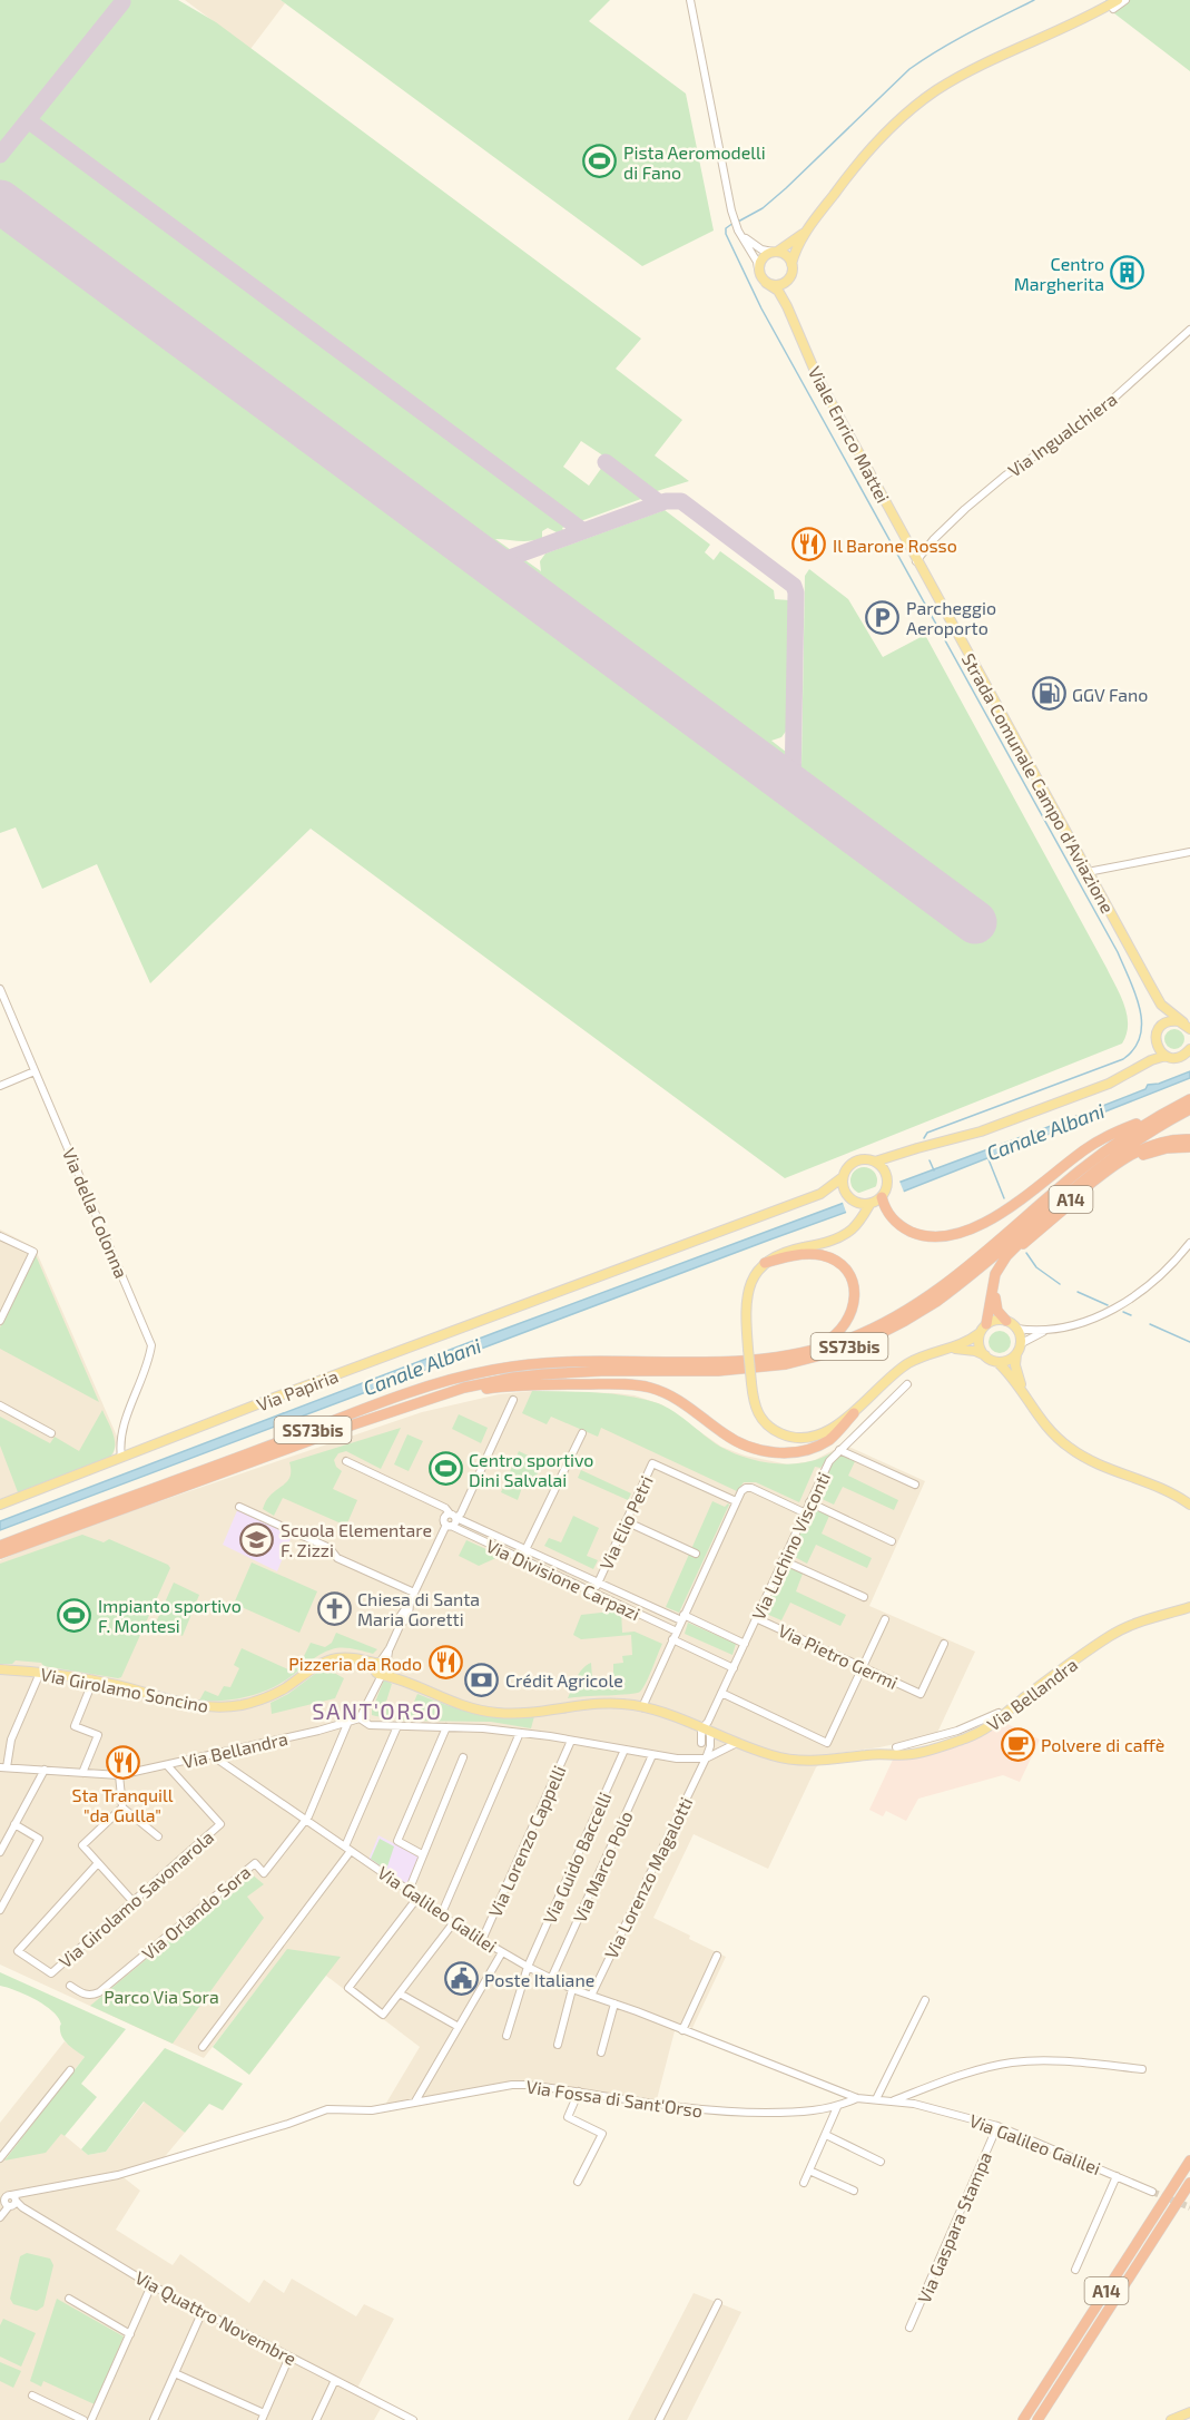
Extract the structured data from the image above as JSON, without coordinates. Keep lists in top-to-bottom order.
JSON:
{
  "streets": {
    "highway": ["A14", "SS73bis"],
    "main road": [
      "Viale Enrico Mattei",
      "Strada Comunale Campo d'Aviazione",
      "Via Papiria",
      "Via Girolamo Soncino",
      "Via Bellandra"
    ],
    "street": [
      "Via Ingualchiera",
      "Via della Colonna",
      "Via Elio Petri",
      "Via Luchino Visconti",
      "Via Divisione Carpazi",
      "Via Pietro Germi",
      "Via Lorenzo Cappelli",
      "Via Guido Baccelli",
      "Via Marco Polo",
      "Via Lorenzo Magalotti",
      "Via Girolamo Savonarola",
      "Via Galileo Galilei",
      "Via Orlando Sora",
      "Via Fossa di Sant'Orso",
      "Via Gaspara Stampa",
      "Via Quattro Novembre"
    ]
  },
  "crossings": [
    ["Viale Enrico Mattei", "Via Ingualchiera"],
    ["Viale Enrico Mattei", "Strada Comunale Campo d'Aviazione"],
    ["Via Ingualchiera", "Strada Comunale Campo d'Aviazione"],
    ["Via della Colonna", "Via Papiria"],
    ["Via Elio Petri", "Via Divisione Carpazi"],
    ["Via Luchino Visconti", "Via Divisione Carpazi"],
    ["Via Luchino Visconti", "Via Pietro Germi"],
    ["Via Luchino Visconti", "Via Girolamo Soncino"],
    ["Via Luchino Visconti", "Via Bellandra"],
    ["Via Luchino Visconti", "Via Lorenzo Magalotti"],
    ["Via Girolamo Soncino", "Via Bellandra"],
    ["Via Girolamo Soncino", "Via Lorenzo Magalotti"],
    ["Via Bellandra", "Via Lorenzo Magalotti"],
    ["Via Bellandra", "Via Girolamo Savonarola"],
    ["Via Bellandra", "Via Galileo Galilei"],
    ["Via Lorenzo Cappelli", "Via Galileo Galilei"],
    ["Via Guido Baccelli", "Via Galileo Galilei"],
    ["Via Marco Polo", "Via Galileo Galilei"],
    ["Via Lorenzo Magalotti", "Via Galileo Galilei"],
    ["Via Galileo Galilei", "Via Orlando Sora"],
    ["Via Galileo Galilei", "Via Fossa di Sant'Orso"],
    ["Via Galileo Galilei", "Via Gaspara Stampa"],
    ["Via Fossa di Sant'Orso", "Via Quattro Novembre"]
  ],
  "districts": ["SANT'ORSO"],
  "water": ["Canale Albani"],
  "parks": ["Parco Via Sora"],
  "places": {
    "sports": ["Pista Aeromodelli di Fano", "Centro sportivo Dini Salvalai", "Impianto sportivo F. Montesi"],
    "building": ["Centro Margherita"],
    "restaurant": ["Il Barone Rosso", "Pizzeria da Rodo", "Sta Tranquill \"da Gulla\""],
    "parking": ["Parcheggio Aeroporto"],
    "fuel station": ["GGV Fano"],
    "school or university": ["Scuola Elementare F. Zizzi"],
    "church": ["Chiesa di Santa Maria Goretti"],
    "bank": ["Crédit Agricole"],
    "cafe": ["Polvere di caffè"],
    "public building": ["Poste Italiane"]
  }
}
